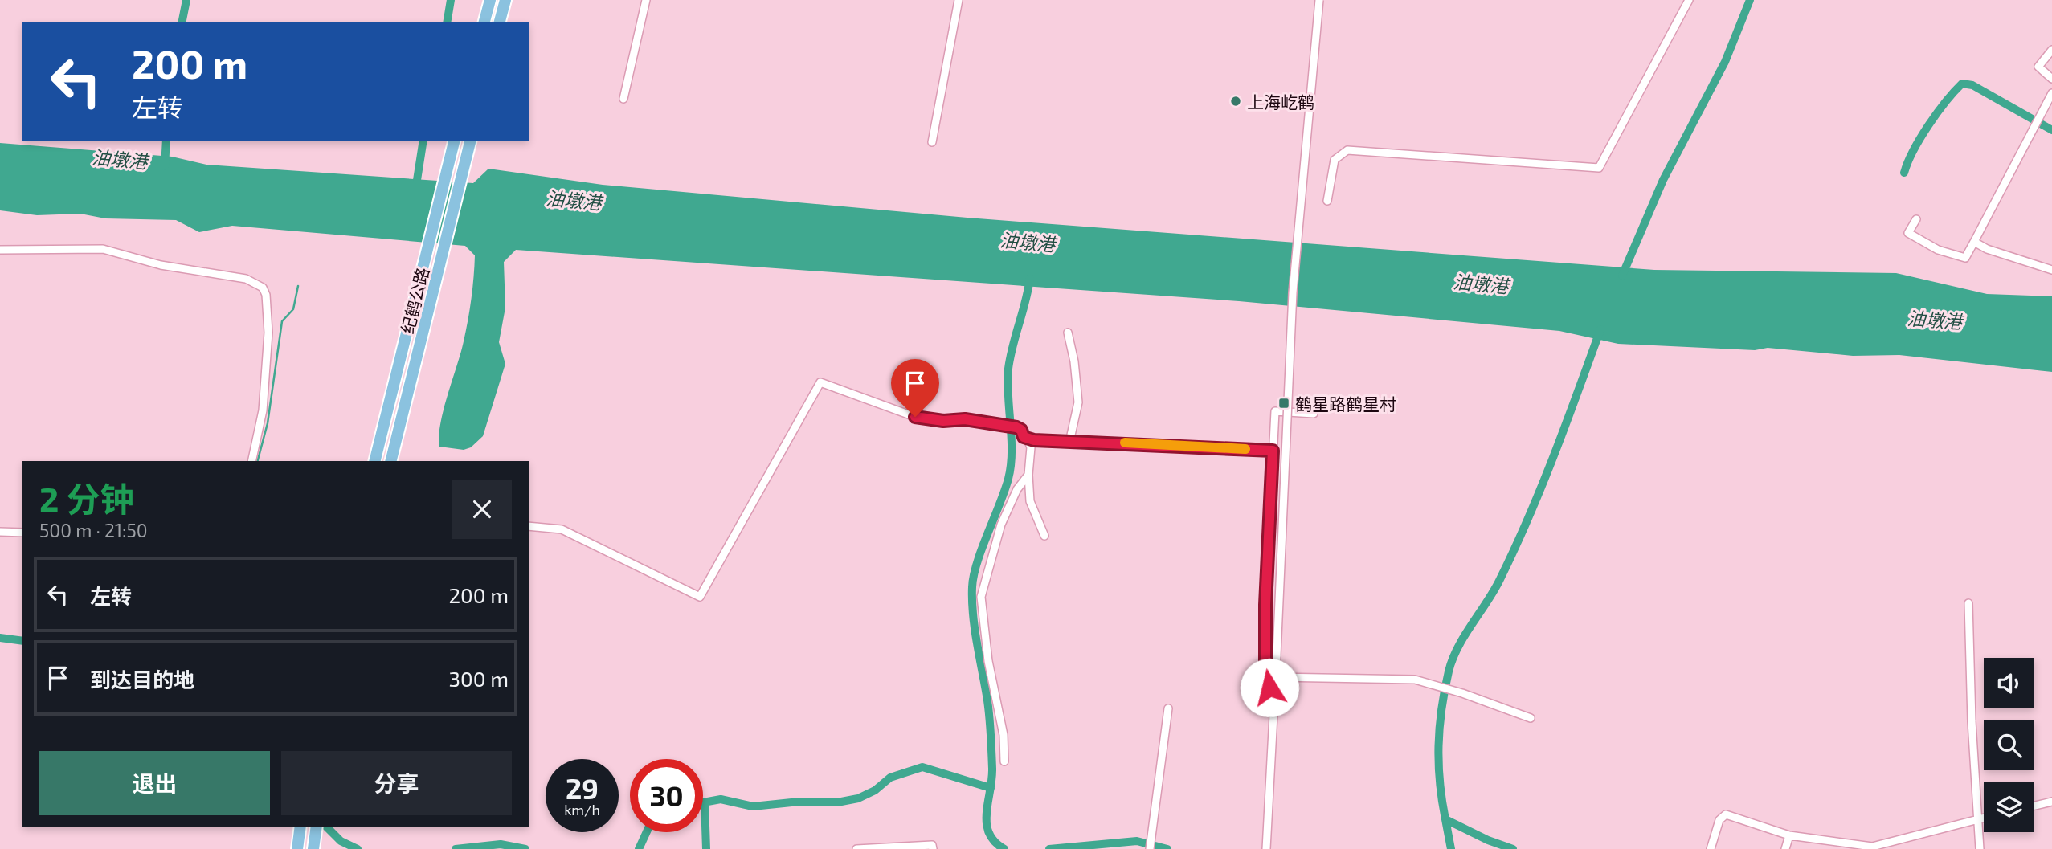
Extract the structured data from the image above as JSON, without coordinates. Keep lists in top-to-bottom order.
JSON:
{
  "streets": {
    "main road": ["纪鹤公路"]
  },
  "water": ["油墩港"],
  "places": {
    "other": ["上海屹鹤"],
    "transit": ["鹤星路鹤星村"]
  },
  "page": {
    "turn": ["200 m", "左转"],
    "heading": ["2 分钟", "500 m · 21:50"],
    "list": [
      {
        "name": "左转",
        "value": "200 m"
      },
      {
        "name": "到达目的地",
        "value": "300 m"
      }
    ],
    "buttons": ["退出", "分享"],
    "speed": "29 km/h",
    "limit": "30"
  }
}
